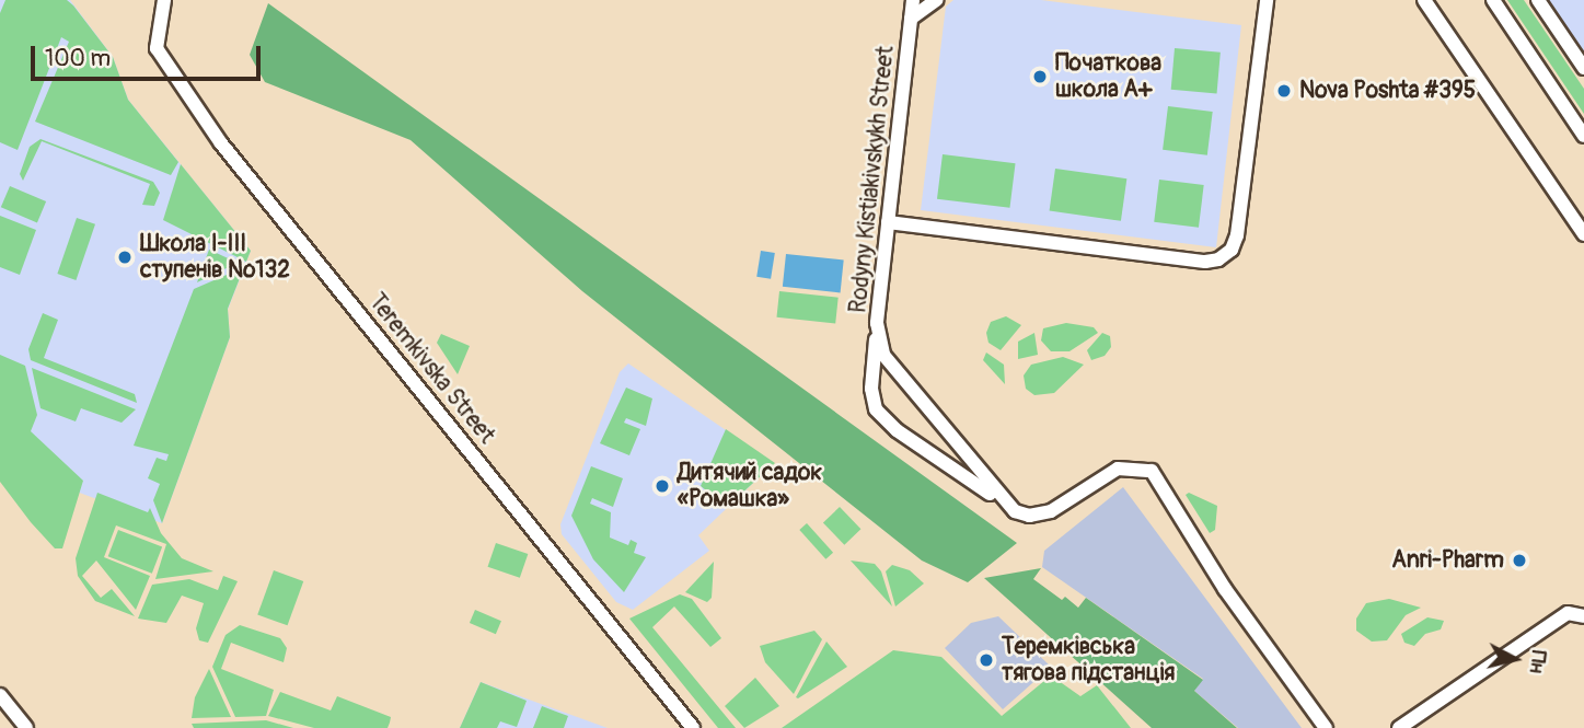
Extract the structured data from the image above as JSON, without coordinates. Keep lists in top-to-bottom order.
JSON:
{
  "streets": {
    "street": ["Rodyny Kistiakivskykh Street", "Teremkivska Street"]
  },
  "places": [
    "Початкова школа А+",
    "Nova Poshta #395",
    "Школа І-ІІІ ступенів №132",
    "Дитячий садок «Ромашка»",
    "Anri-Pharm",
    "Теремківська тягова підстанція"
  ],
  "scale_bar": "100 m",
  "north": "right"
}
